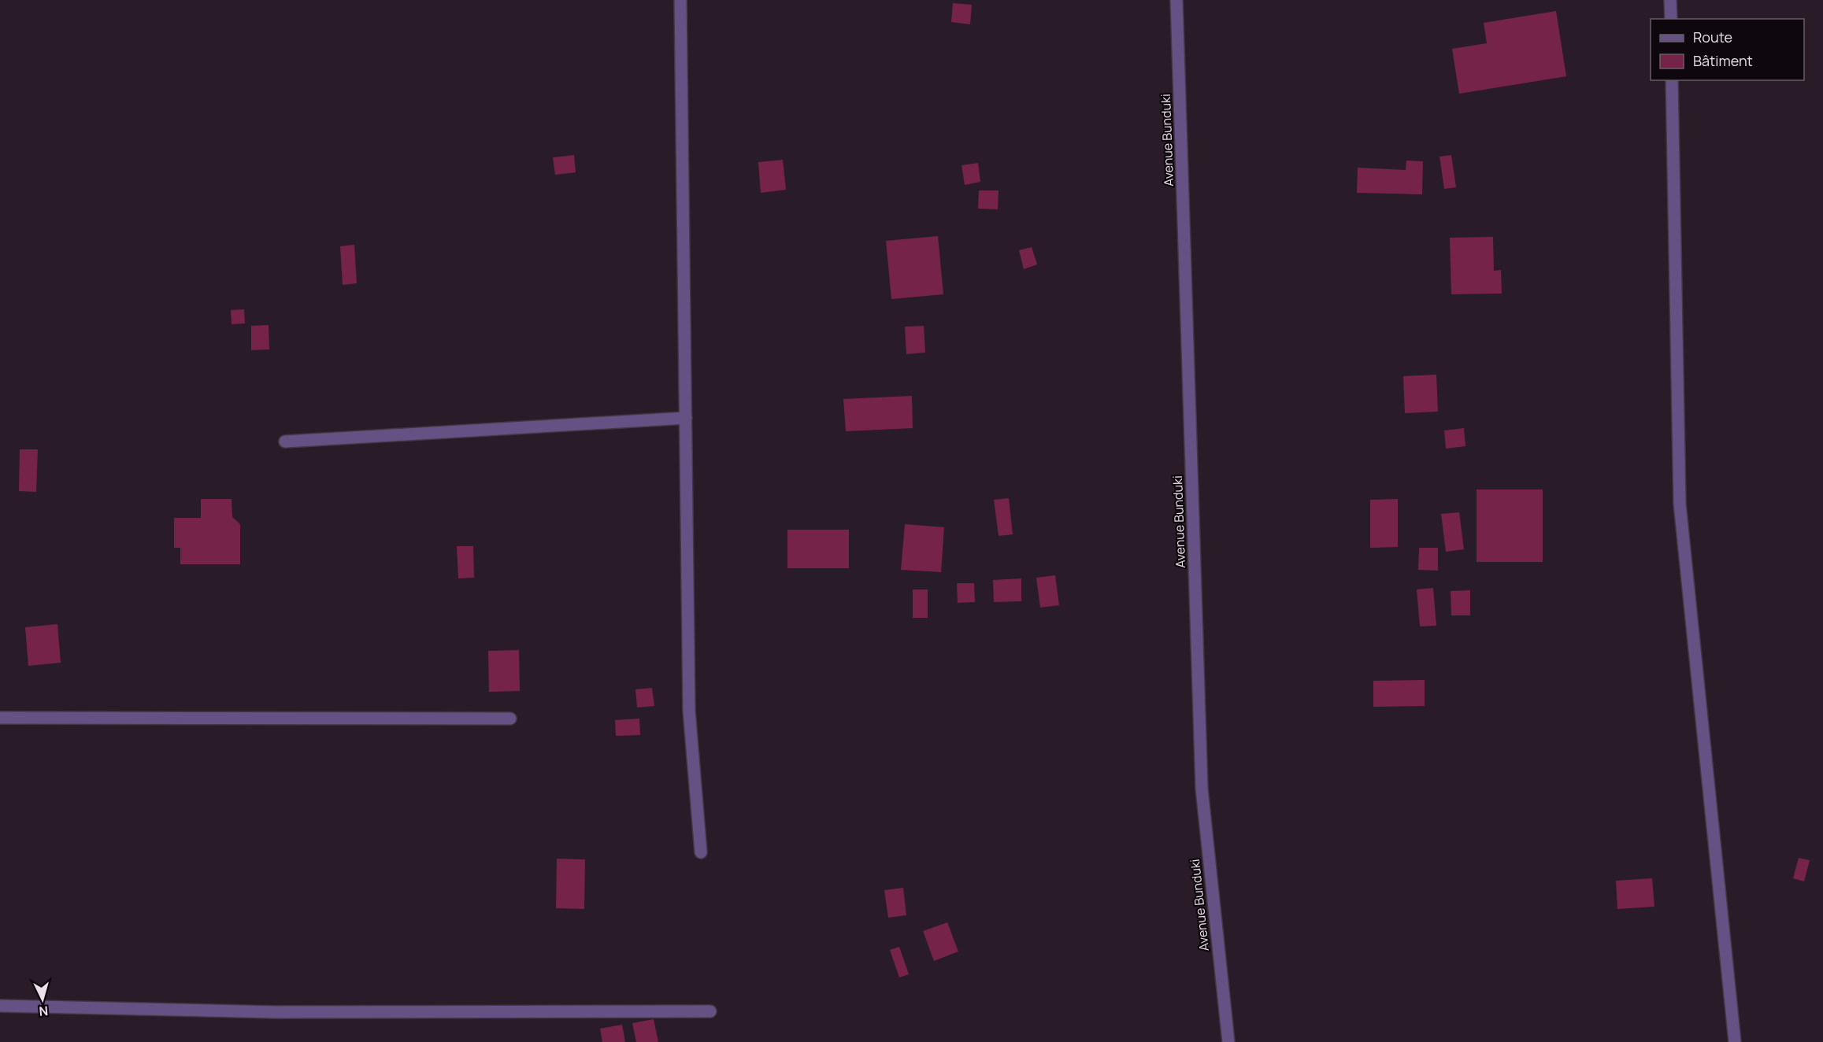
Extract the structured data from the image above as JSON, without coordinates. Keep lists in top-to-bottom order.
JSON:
{
  "streets": {
    "street": ["Avenue Bunduki"]
  },
  "legend": ["Route", "Bâtiment"],
  "north": "bottom"
}
